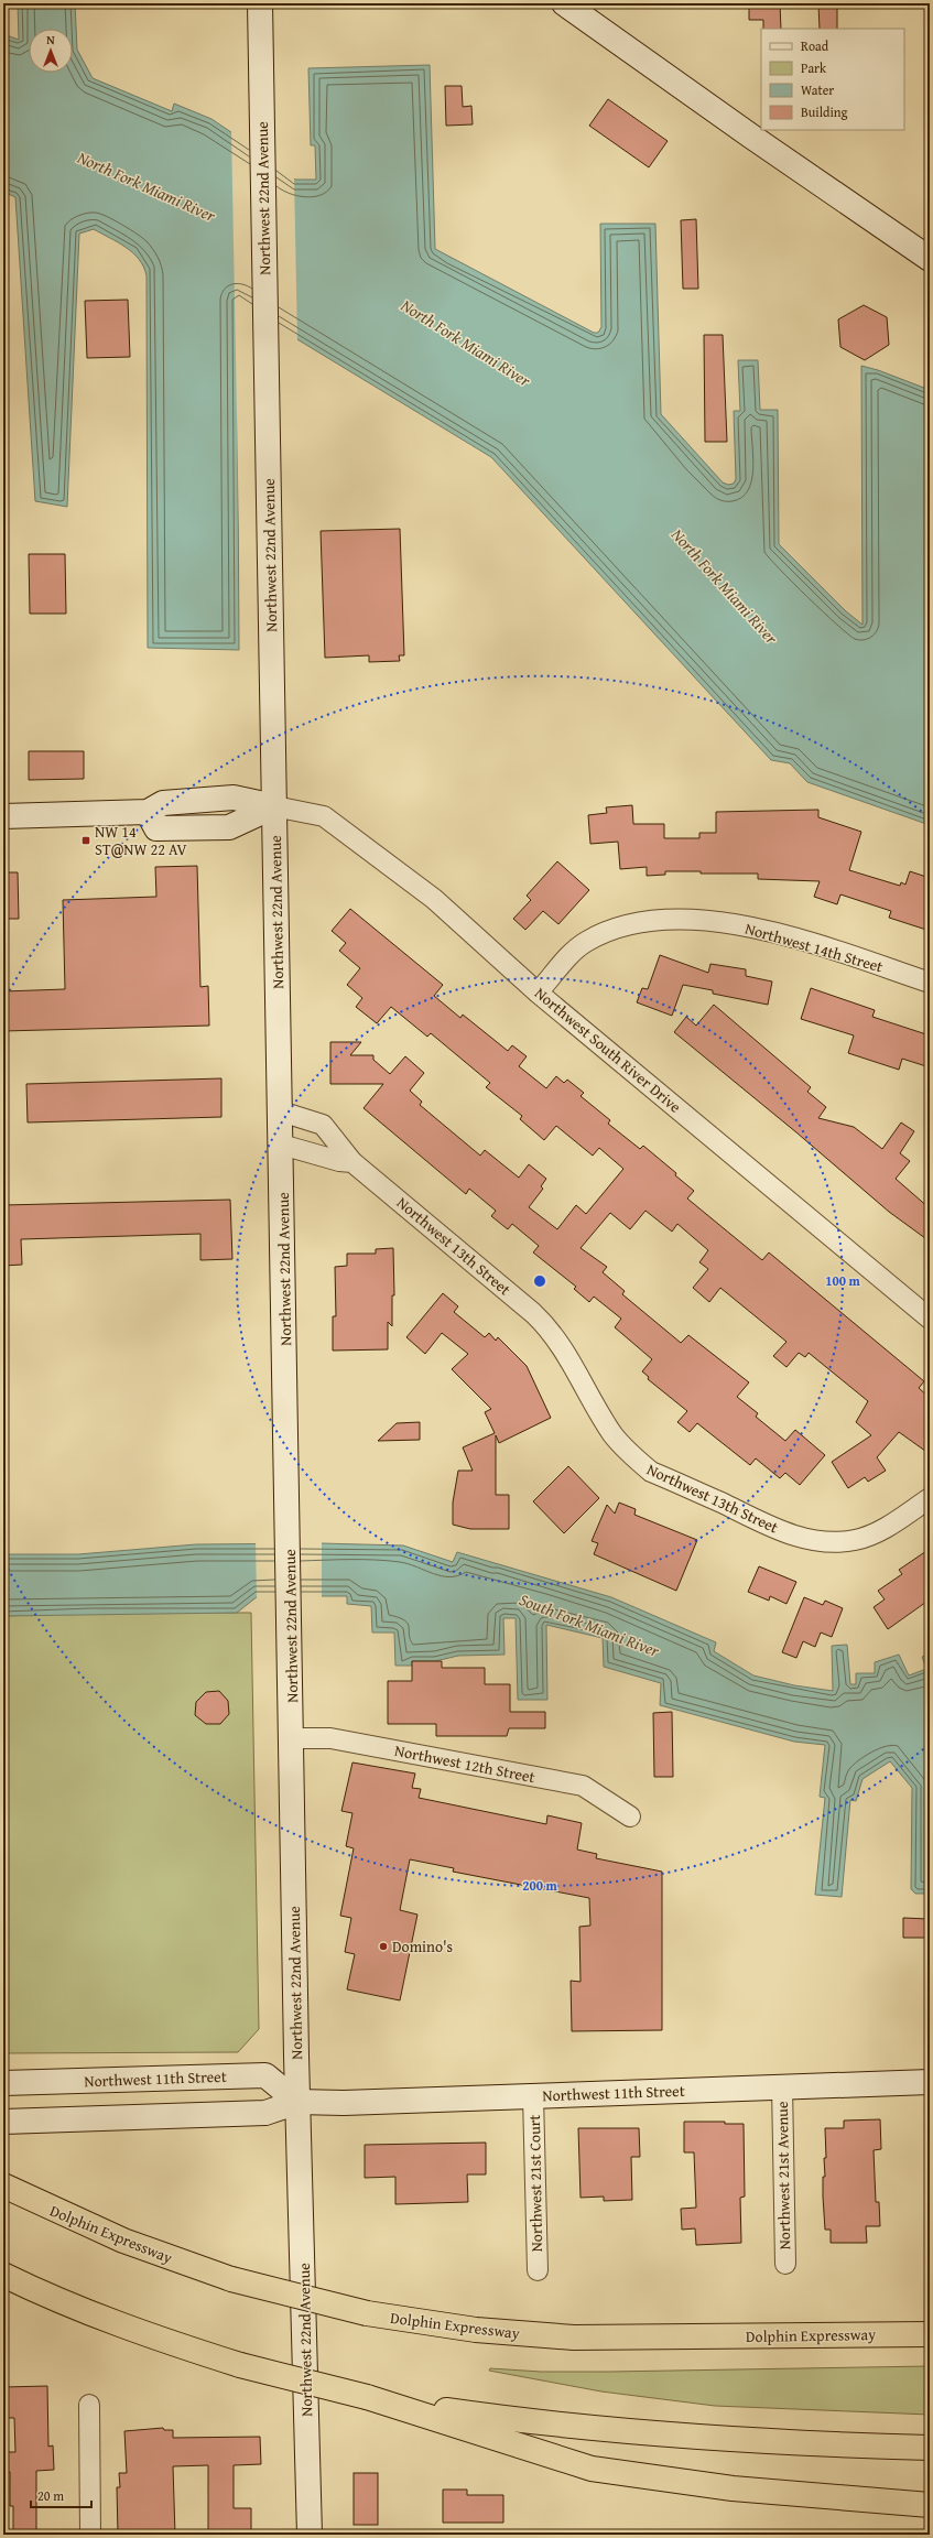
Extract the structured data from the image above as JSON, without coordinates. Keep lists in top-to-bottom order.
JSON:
{
  "streets": {
    "highway": ["Dolphin Expressway"],
    "main road": ["Northwest 22nd Avenue", "Northwest 11th Street"],
    "street": [
      "Northwest 14th Street",
      "Northwest South River Drive",
      "Northwest 13th Street",
      "Northwest 12th Street",
      "Northwest 21st Avenue",
      "Northwest 21st Court"
    ]
  },
  "crossings": [
    ["Northwest 22nd Avenue", "Northwest South River Drive"],
    ["Northwest 22nd Avenue", "Northwest 13th Street"],
    ["Northwest 22nd Avenue", "Northwest 12th Street"],
    ["Northwest 22nd Avenue", "Northwest 11th Street"],
    ["Northwest 14th Street", "Northwest South River Drive"],
    ["Northwest 11th Street", "Northwest 21st Avenue"],
    ["Northwest 11th Street", "Northwest 21st Court"]
  ],
  "water": ["North Fork Miami River", "South Fork Miami River"],
  "places": {
    "transit": ["NW 14 ST@NW 22 AV"],
    "other": ["Domino's"]
  },
  "legend": [
    "Road",
    "Park",
    "Water",
    "Building"
  ],
  "scale_bar": "20 m",
  "north": "top",
  "rings": ["100 m", "200 m"]
}
